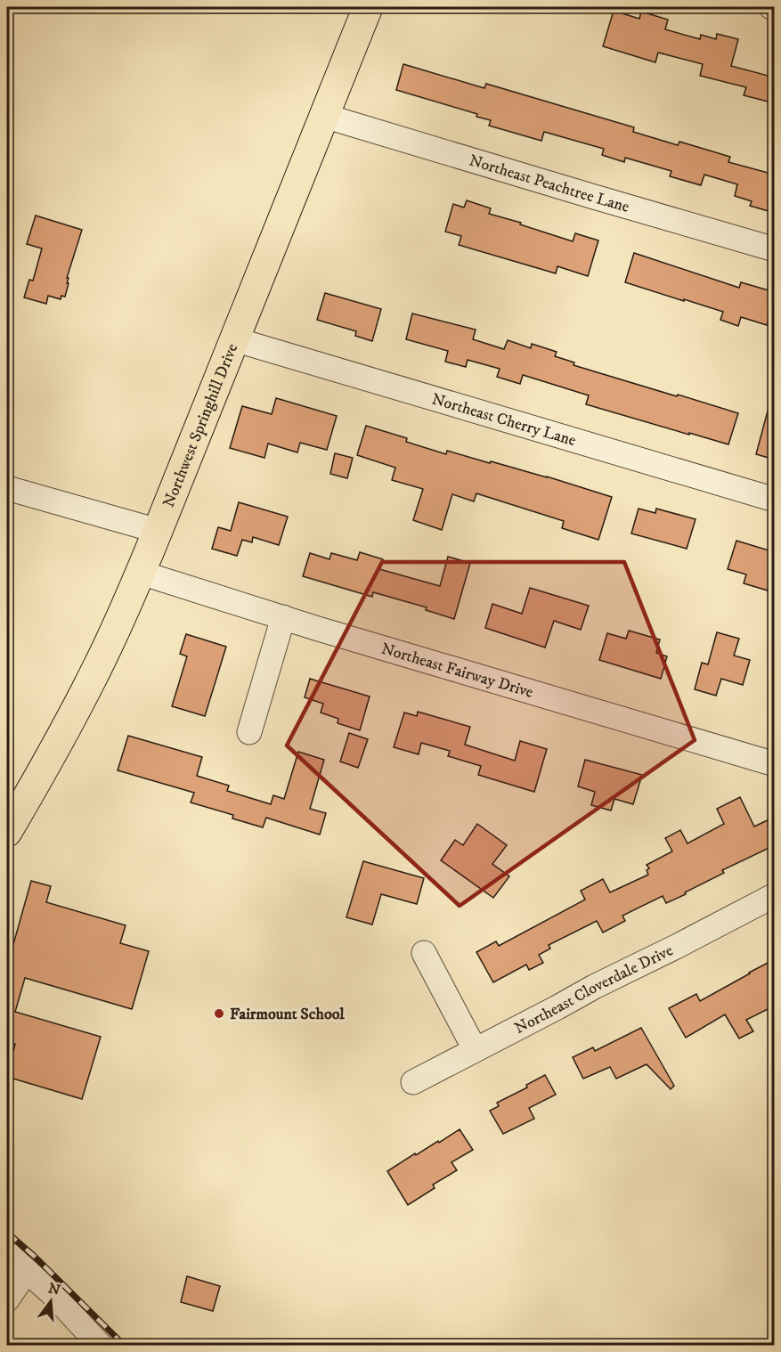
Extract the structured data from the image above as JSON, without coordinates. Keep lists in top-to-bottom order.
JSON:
{
  "streets": {
    "main road": ["Northwest Springhill Drive"],
    "street": [
      "Northeast Peachtree Lane",
      "Northeast Cherry Lane",
      "Northeast Fairway Drive",
      "Northeast Cloverdale Drive"
    ]
  },
  "crossings": [
    ["Northeast Peachtree Lane", "Northwest Springhill Drive"],
    ["Northeast Cherry Lane", "Northwest Springhill Drive"],
    ["Northwest Springhill Drive", "Northeast Fairway Drive"]
  ],
  "places": ["Fairmount School"],
  "north": "top"
}
